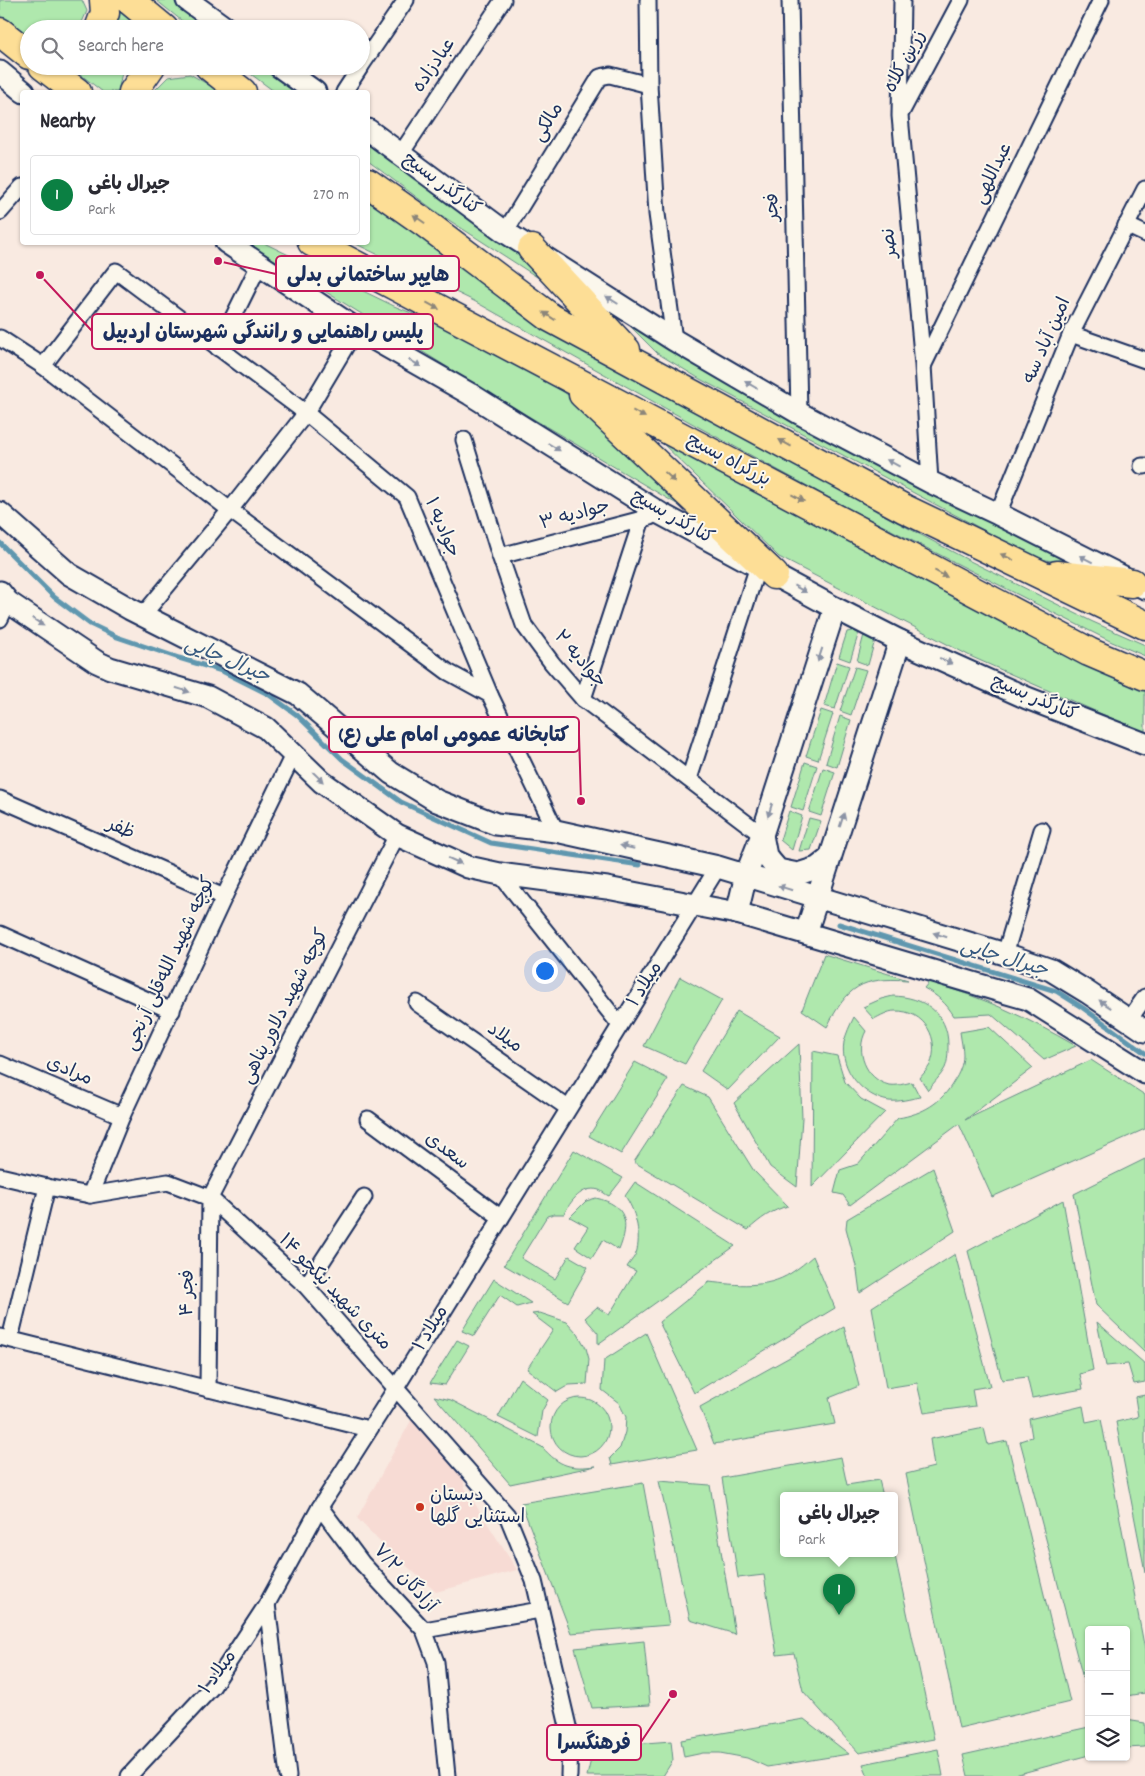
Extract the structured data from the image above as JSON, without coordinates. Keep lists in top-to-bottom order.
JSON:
{
  "streets": {
    "highway": ["بزرگراه بسیج"],
    "street": [
      "زرین کلاه",
      "عبادزاده",
      "مالکی",
      "عبداللهی",
      "کنارگذر بسیج",
      "فجر",
      "نصر",
      "امین آباد سه",
      "جوادیه ۳",
      "جوادیه ۱",
      "جوادیه ۲",
      "ظفر",
      "کوچه شهید الله‌قلی آرنجی",
      "میلاد ۱",
      "کوچه شهید دلاور پناهی",
      "میلاد",
      "مرادی",
      "سعدی",
      "فجر ۴",
      "۱۴ متری شهید نیکجو",
      "آزادگان ۷/۲"
    ]
  },
  "crossings": [
    ["زرین کلاه", "نصر"],
    ["عبادزاده", "کنارگذر بسیج"],
    ["مالکی", "کنارگذر بسیج"],
    ["عبداللهی", "نصر"],
    ["کنارگذر بسیج", "فجر"],
    ["کنارگذر بسیج", "نصر"],
    ["کنارگذر بسیج", "امین آباد سه"],
    ["کنارگذر بسیج", "جوادیه ۳"],
    ["جوادیه ۳", "جوادیه ۲"],
    ["ظفر", "کوچه شهید الله‌قلی آرنجی"],
    ["کوچه شهید الله‌قلی آرنجی", "مرادی"],
    ["کوچه شهید الله‌قلی آرنجی", "۱۴ متری شهید نیکجو"],
    ["میلاد ۱", "میلاد"],
    ["میلاد ۱", "سعدی"],
    ["میلاد ۱", "۱۴ متری شهید نیکجو"],
    ["میلاد ۱", "آزادگان ۷/۲"],
    ["کوچه شهید دلاور پناهی", "فجر ۴"],
    ["کوچه شهید دلاور پناهی", "۱۴ متری شهید نیکجو"],
    ["فجر ۴", "۱۴ متری شهید نیکجو"]
  ],
  "water": ["جیرال چایی"],
  "places": [
    "هایپر ساختمانی بدلی",
    "پلیس راهنمایی و رانندگی شهرستان اردبیل",
    "کتابخانه عمومی امام علی (ع)",
    "دبستان استثنایی گلها",
    "فرهنگسرا"
  ],
  "page": {
    "search": "Search here",
    "heading": "Nearby",
    "list": [
      {
        "mark": "1",
        "name": "جیرال باغی",
        "note": "Park",
        "value": "270 m"
      }
    ],
    "popup": ["جیرال باغی", "Park"],
    "pins": "1",
    "map_buttons": ["+", "−"]
  }
}
